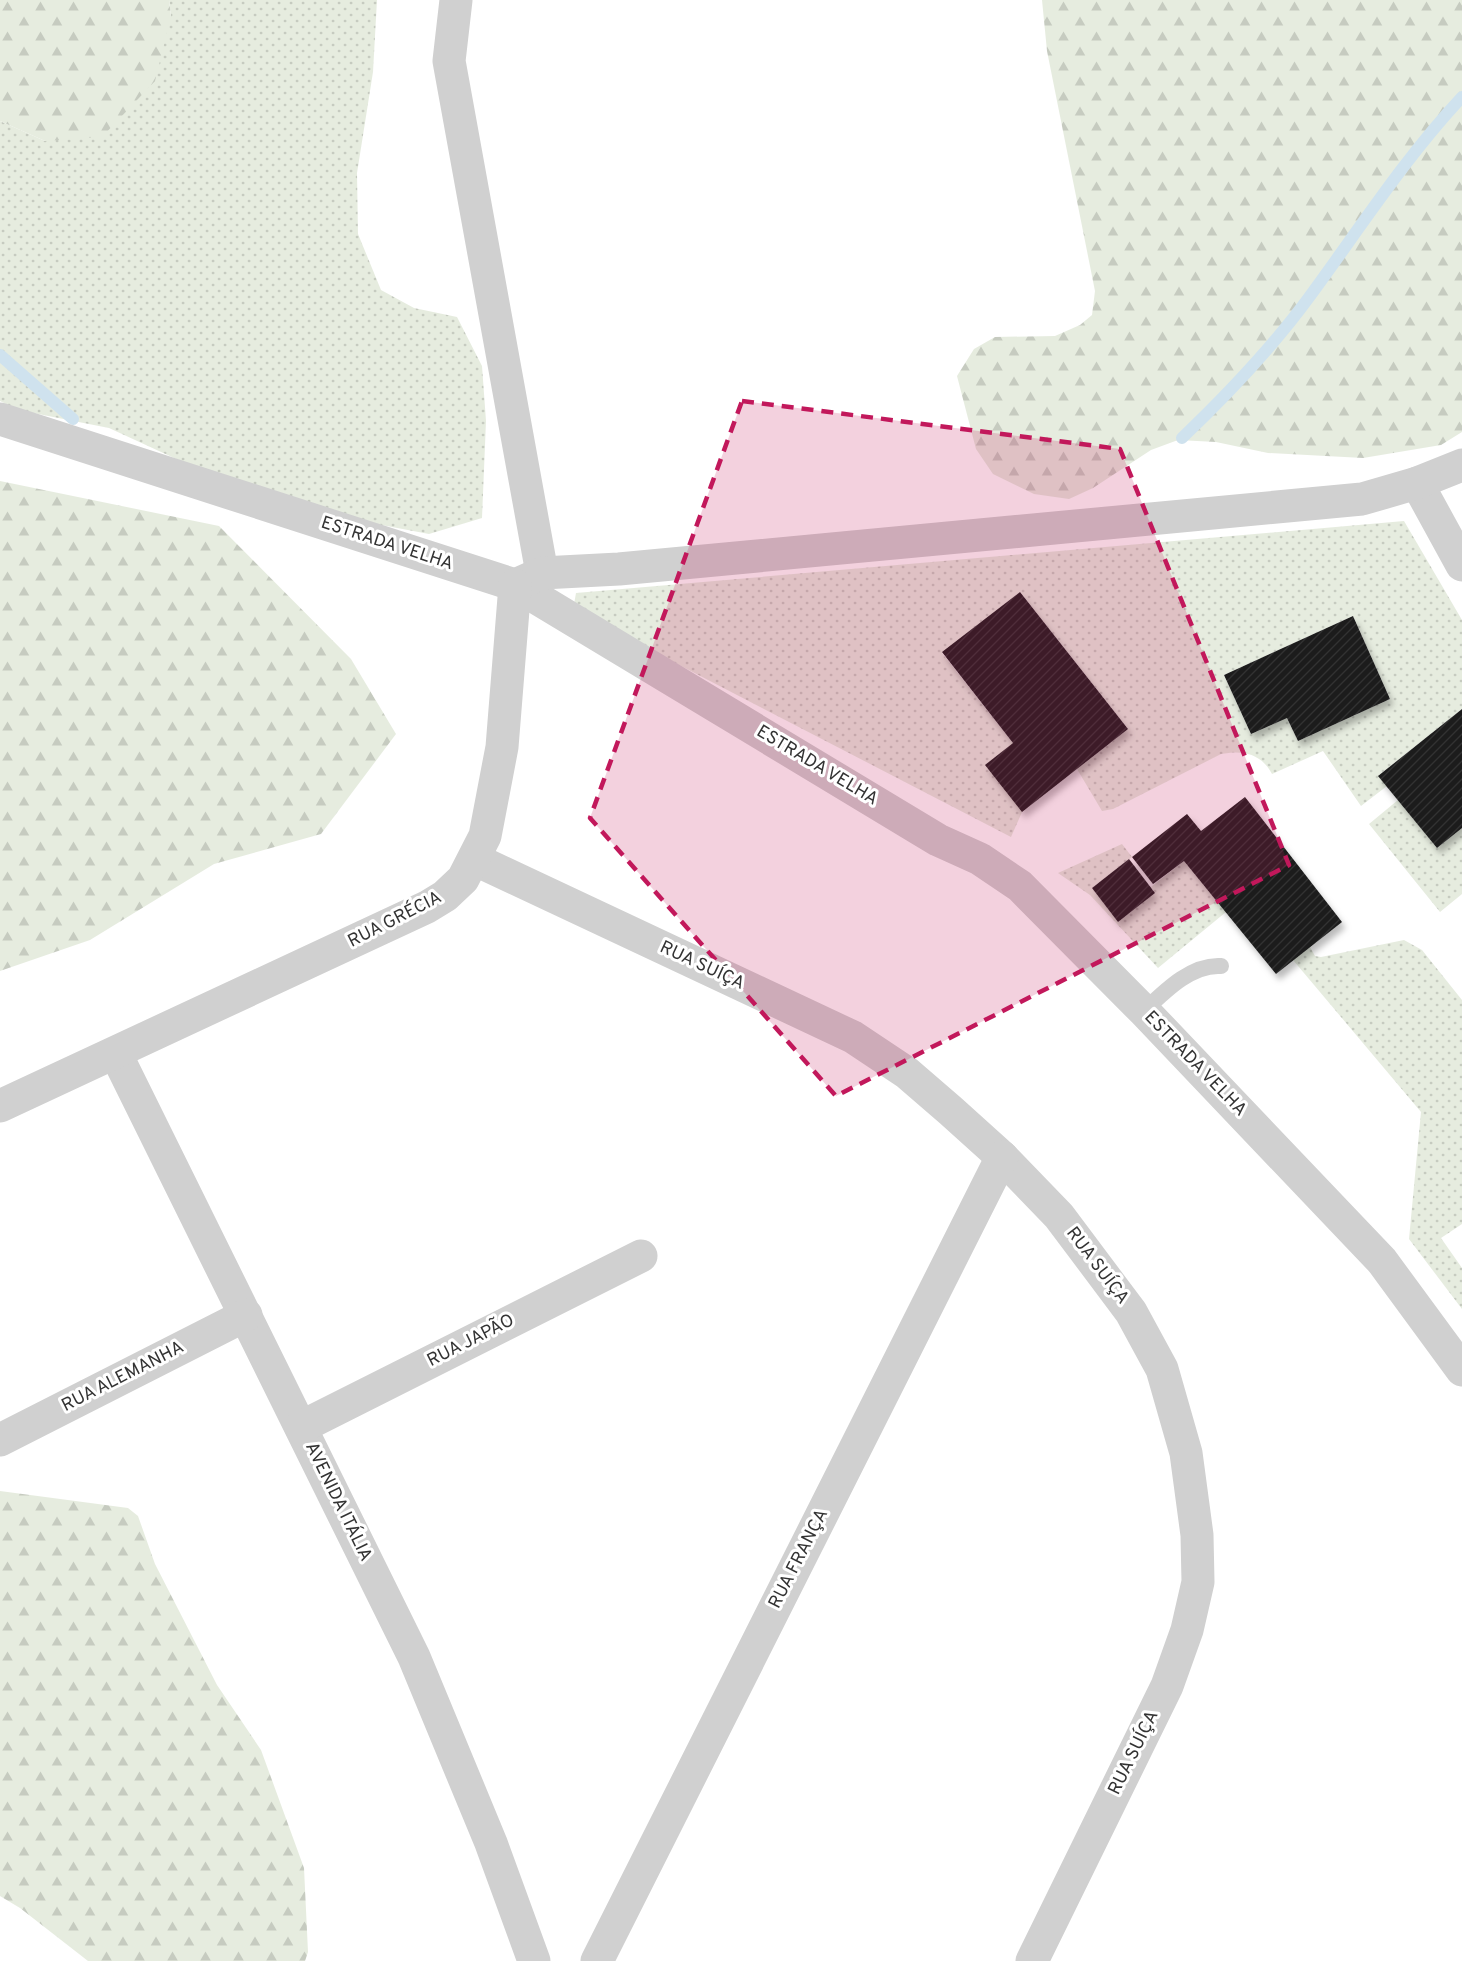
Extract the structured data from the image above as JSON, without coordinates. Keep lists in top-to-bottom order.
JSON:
{
  "streets": {
    "street": [
      "ESTRADA VELHA",
      "RUA GRÉCIA",
      "RUA SUÍÇA",
      "RUA JAPÃO",
      "RUA ALEMANHA",
      "AVENIDA ITÁLIA",
      "RUA FRANÇA"
    ]
  },
  "crossings": [
    ["ESTRADA VELHA", "RUA GRÉCIA"],
    ["RUA GRÉCIA", "RUA SUÍÇA"],
    ["RUA GRÉCIA", "AVENIDA ITÁLIA"],
    ["RUA SUÍÇA", "RUA FRANÇA"],
    ["RUA JAPÃO", "AVENIDA ITÁLIA"],
    ["RUA ALEMANHA", "AVENIDA ITÁLIA"]
  ]
}
